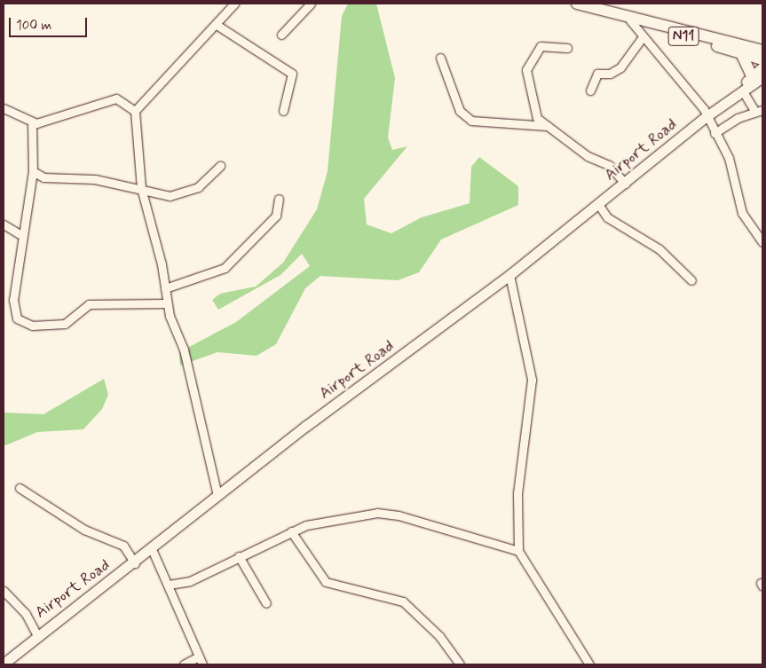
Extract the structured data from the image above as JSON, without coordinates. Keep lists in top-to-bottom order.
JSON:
{
  "streets": {
    "highway": ["N11"],
    "main road": ["Airport Road"]
  },
  "scale_bar": "100 m"
}
